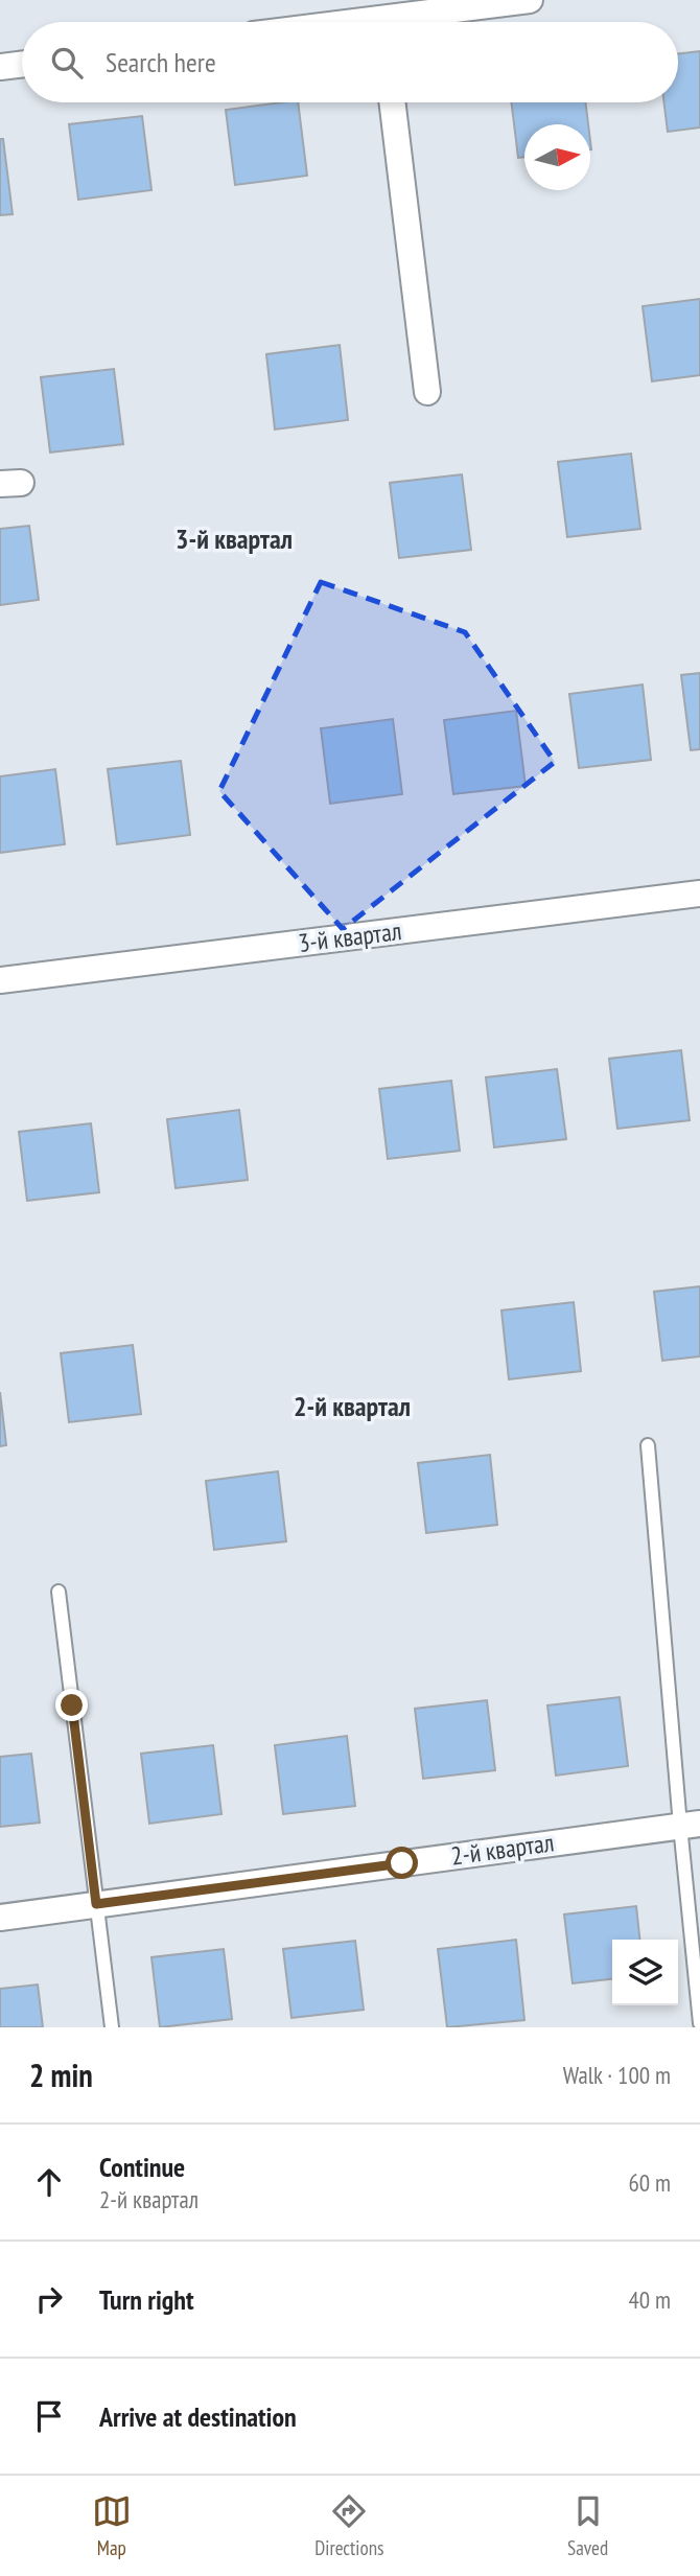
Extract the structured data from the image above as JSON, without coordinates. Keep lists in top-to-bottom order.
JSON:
{
  "streets": {
    "street": ["3-й квартал", "2-й квартал"]
  },
  "districts": ["3-й квартал", "2-й квартал"],
  "north": "right",
  "page": {
    "search": "Search here",
    "heading": ["2 min", "Walk · 100 m"],
    "list": [
      ["Continue", "2-й квартал", "60 m"],
      ["Turn right", "40 m"],
      "Arrive at destination"
    ],
    "nav": ["Map", "Directions", "Saved"]
  }
}
